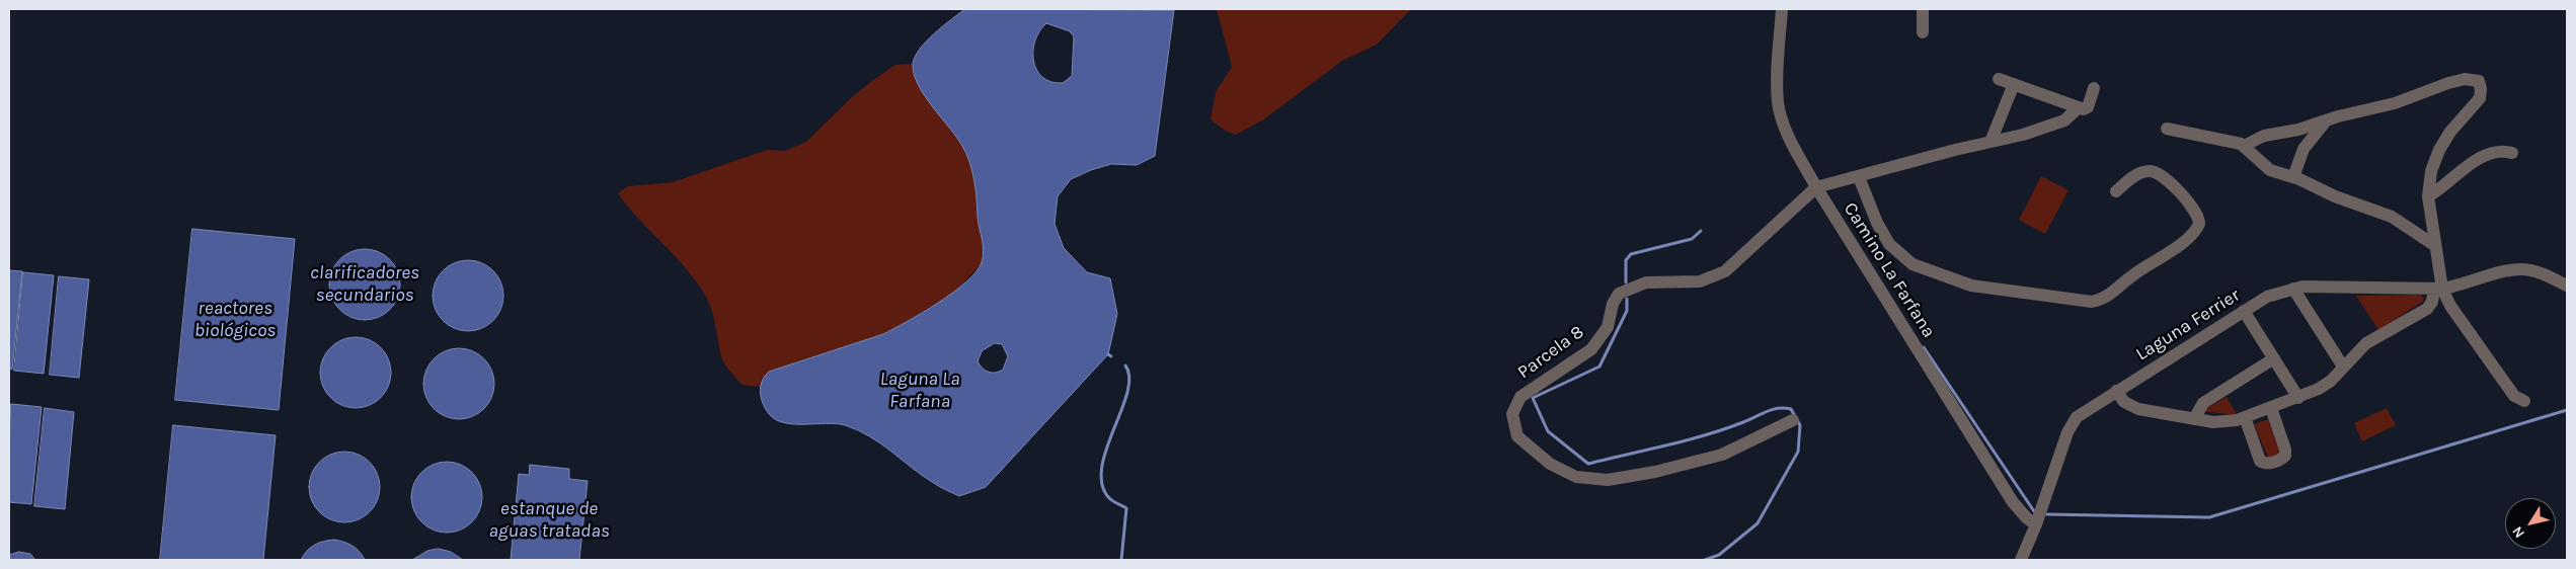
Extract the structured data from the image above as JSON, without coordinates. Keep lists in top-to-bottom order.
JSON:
{
  "streets": {
    "street": ["Camino La Farfana", "Laguna Ferrier", "Parcela 8"]
  },
  "crossings": [
    ["Camino La Farfana", "Laguna Ferrier"],
    ["Camino La Farfana", "Parcela 8"]
  ],
  "water": [
    "clarificadores secundarios",
    "reactores biológicos",
    "Laguna La Farfana",
    "estanque de aguas tratadas"
  ],
  "north": "bottom left"
}
